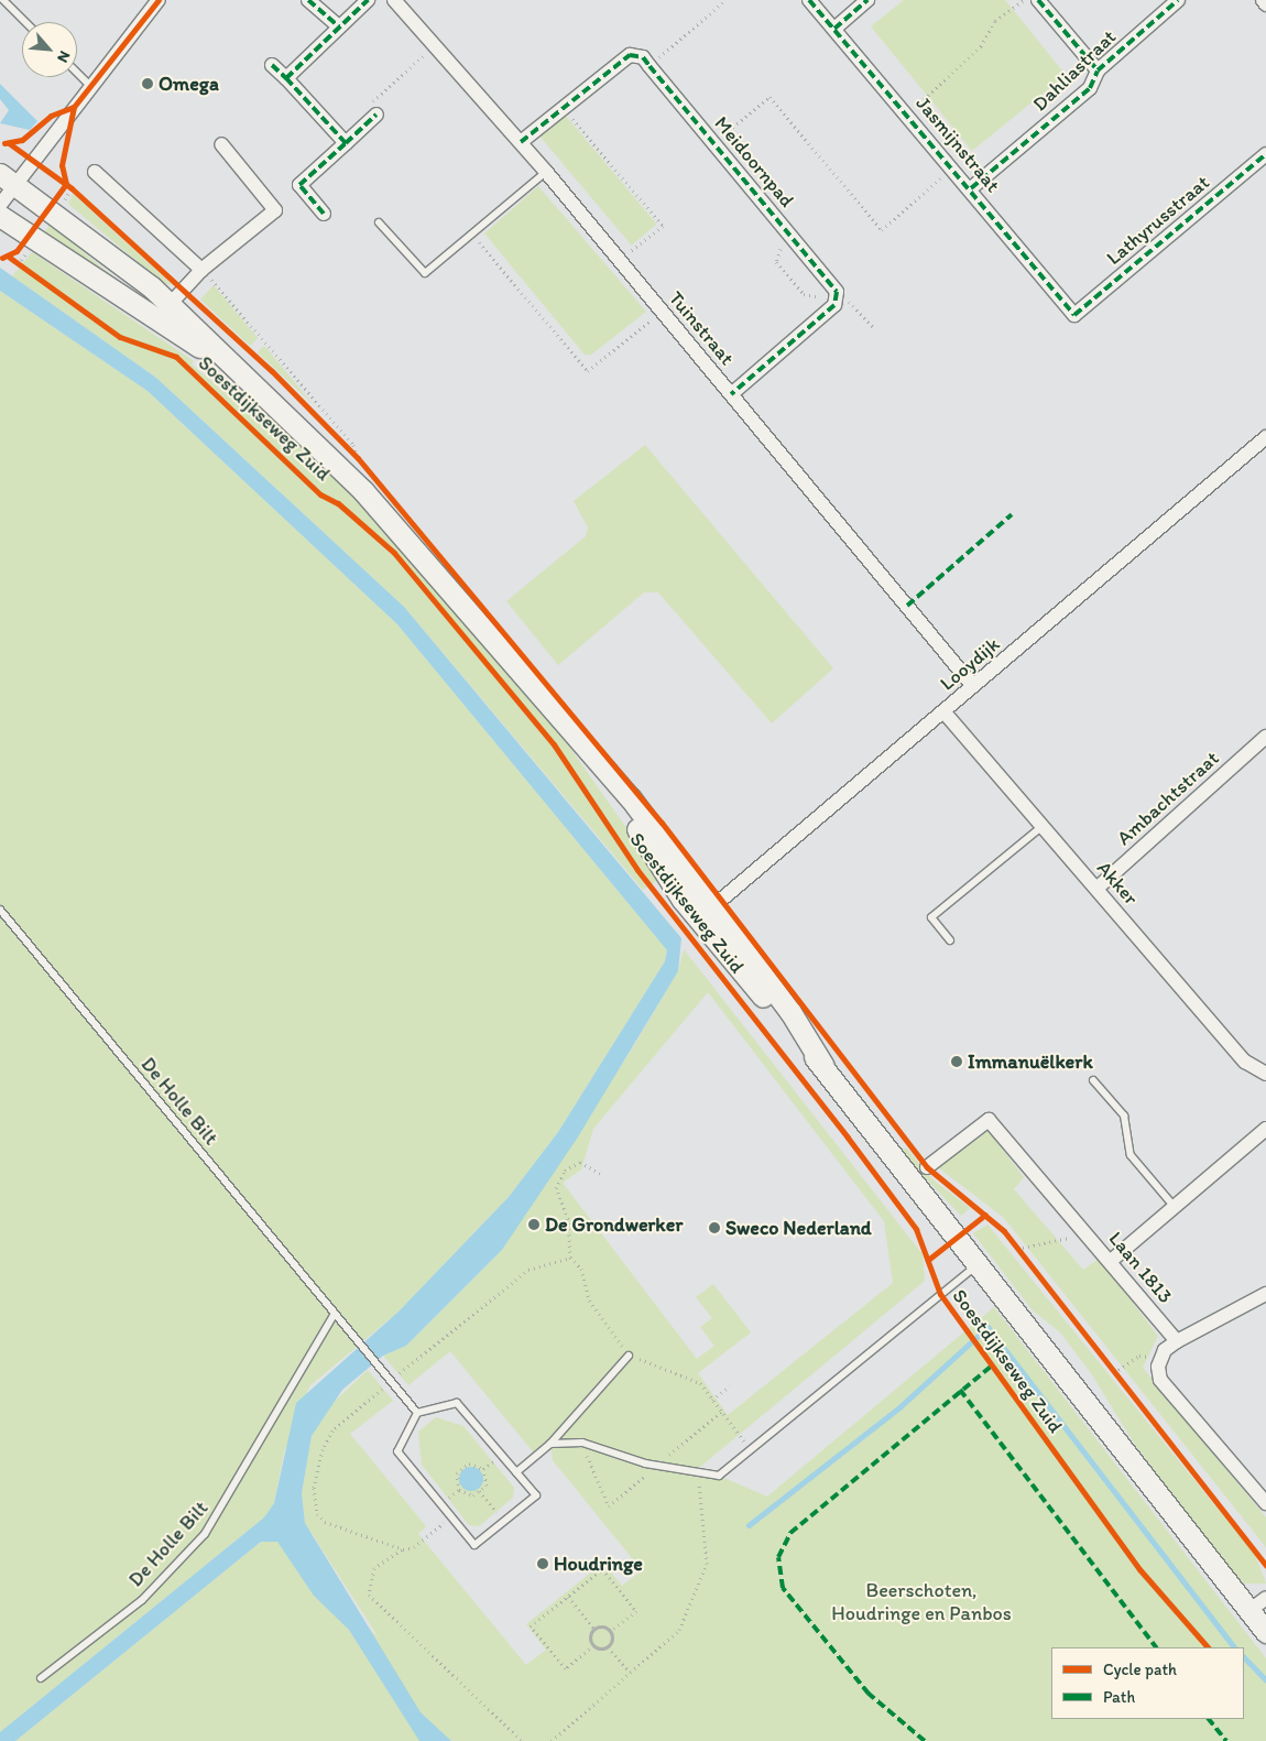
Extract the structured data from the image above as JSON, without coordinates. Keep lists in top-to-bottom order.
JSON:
{
  "streets": {
    "main road": ["Soestdijkseweg Zuid"],
    "street": [
      "Dahliastraat",
      "Jasmijnstraat",
      "Meidoornpad",
      "Lathyrusstraat",
      "Tuinstraat",
      "Looydijk",
      "Ambachtstraat",
      "Akker",
      "Laan 1813"
    ],
    "lane": ["De Holle Bilt"]
  },
  "crossings": [
    ["Dahliastraat", "Jasmijnstraat"],
    ["Jasmijnstraat", "Lathyrusstraat"],
    ["Meidoornpad", "Tuinstraat"],
    ["Tuinstraat", "Looydijk"],
    ["Soestdijkseweg Zuid", "Looydijk"],
    ["Looydijk", "Akker"],
    ["Ambachtstraat", "Akker"]
  ],
  "parks": ["Beerschoten, Houdringe en Panbos"],
  "places": [
    "Omega",
    "Immanuëlkerk",
    "De Grondwerker",
    "Sweco Nederland",
    "Houdringe"
  ],
  "legend": ["Cycle path", "Path"],
  "north": "bottom right"
}
